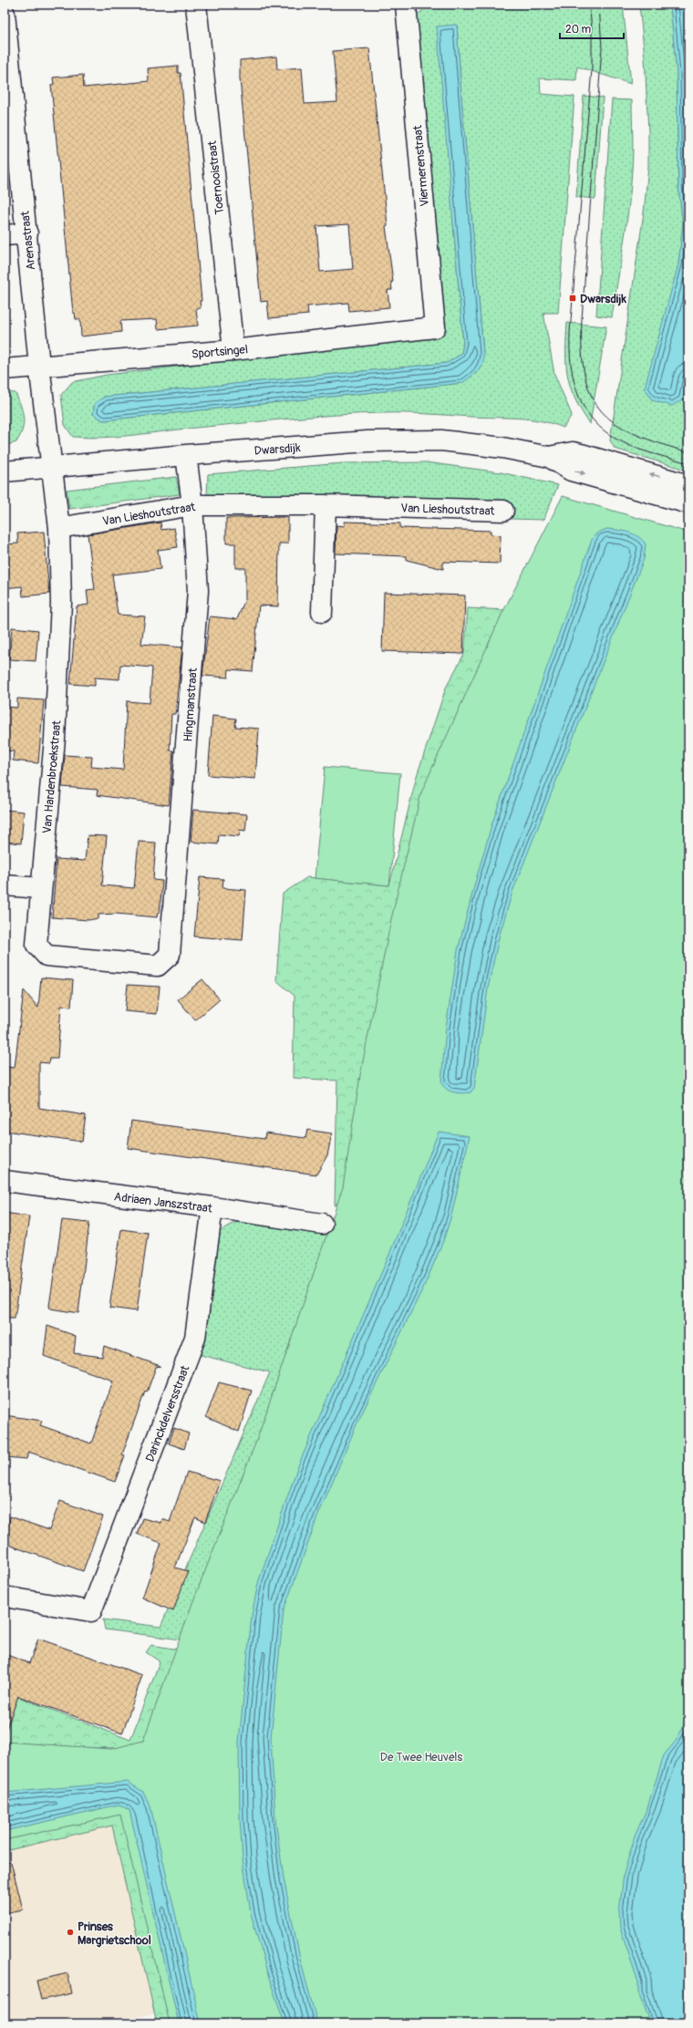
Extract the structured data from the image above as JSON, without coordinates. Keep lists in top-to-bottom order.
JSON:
{
  "streets": {
    "street": [
      "Viermerenstraat",
      "Toernooistraat",
      "Arenastraat",
      "Sportsingel",
      "Dwarsdijk",
      "Van Lieshoutstraat",
      "Hingmanstraat",
      "Van Hardenbroekstraat",
      "Adriaen Janszstraat",
      "Darinckdelversstraat"
    ]
  },
  "crossings": [
    ["Viermerenstraat", "Sportsingel"],
    ["Toernooistraat", "Sportsingel"],
    ["Arenastraat", "Sportsingel"],
    ["Arenastraat", "Dwarsdijk"],
    ["Arenastraat", "Van Hardenbroekstraat"],
    ["Dwarsdijk", "Hingmanstraat"],
    ["Dwarsdijk", "Van Hardenbroekstraat"],
    ["Van Lieshoutstraat", "Hingmanstraat"],
    ["Van Lieshoutstraat", "Van Hardenbroekstraat"],
    ["Hingmanstraat", "Van Hardenbroekstraat"],
    ["Adriaen Janszstraat", "Darinckdelversstraat"]
  ],
  "parks": ["De Twee Heuvels"],
  "places": {
    "transit": ["Dwarsdijk"],
    "other": ["Prinses Margrietschool"]
  },
  "scale_bar": "20 m"
}
